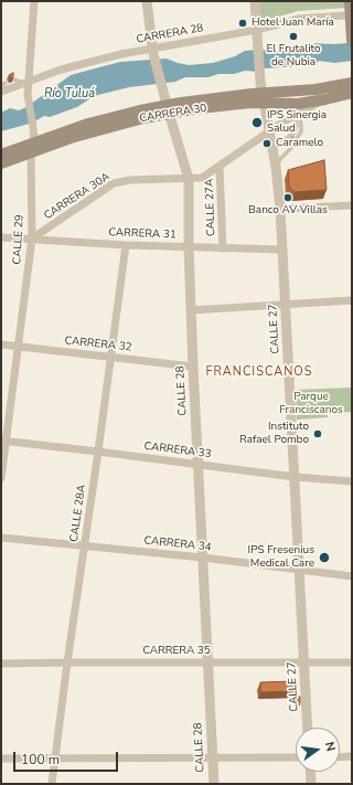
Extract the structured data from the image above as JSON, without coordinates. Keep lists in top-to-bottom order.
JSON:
{
  "streets": {
    "main road": ["CARRERA 30"],
    "street": [
      "CARRERA 28",
      "CARRERA 30A",
      "CALLE 27A",
      "CARRERA 31",
      "CALLE 29",
      "CALLE 27",
      "CARRERA 32",
      "CALLE 28",
      "CARRERA 33",
      "CALLE 28A",
      "CARRERA 34",
      "CARRERA 35"
    ]
  },
  "crossings": [
    ["CARRERA 28", "CALLE 29"],
    ["CARRERA 28", "CALLE 27"],
    ["CARRERA 28", "CALLE 28"],
    ["CARRERA 30", "CARRERA 30A"],
    ["CARRERA 30", "CALLE 29"],
    ["CARRERA 30", "CALLE 27"],
    ["CARRERA 30", "CALLE 28"],
    ["CARRERA 30A", "CALLE 27A"],
    ["CARRERA 30A", "CARRERA 31"],
    ["CARRERA 30A", "CALLE 29"],
    ["CARRERA 30A", "CALLE 27"],
    ["CARRERA 30A", "CALLE 28"],
    ["CALLE 27A", "CARRERA 31"],
    ["CARRERA 31", "CALLE 29"],
    ["CARRERA 31", "CALLE 27"],
    ["CARRERA 31", "CALLE 28"],
    ["CARRERA 31", "CALLE 28A"],
    ["CALLE 29", "CARRERA 32"],
    ["CALLE 29", "CARRERA 33"],
    ["CALLE 27", "CARRERA 33"],
    ["CALLE 27", "CARRERA 34"],
    ["CALLE 27", "CARRERA 35"],
    ["CARRERA 32", "CALLE 28"],
    ["CARRERA 32", "CALLE 28A"],
    ["CALLE 28", "CARRERA 33"],
    ["CALLE 28", "CARRERA 34"],
    ["CALLE 28", "CARRERA 35"],
    ["CARRERA 33", "CALLE 28A"],
    ["CALLE 28A", "CARRERA 34"],
    ["CALLE 28A", "CARRERA 35"]
  ],
  "districts": ["FRANCISCANOS"],
  "water": ["Río Tuluá"],
  "parks": ["Parque Franciscanos"],
  "places": [
    "Hotel Juan María",
    "El Frutalito de Nubia",
    "IPS Sinergia Salud",
    "Caramelo",
    "Banco AV Villas",
    "Instituto Rafael Pombo",
    "IPS Fresenius Medical Care"
  ],
  "scale_bar": "100 m",
  "north": "right"
}
